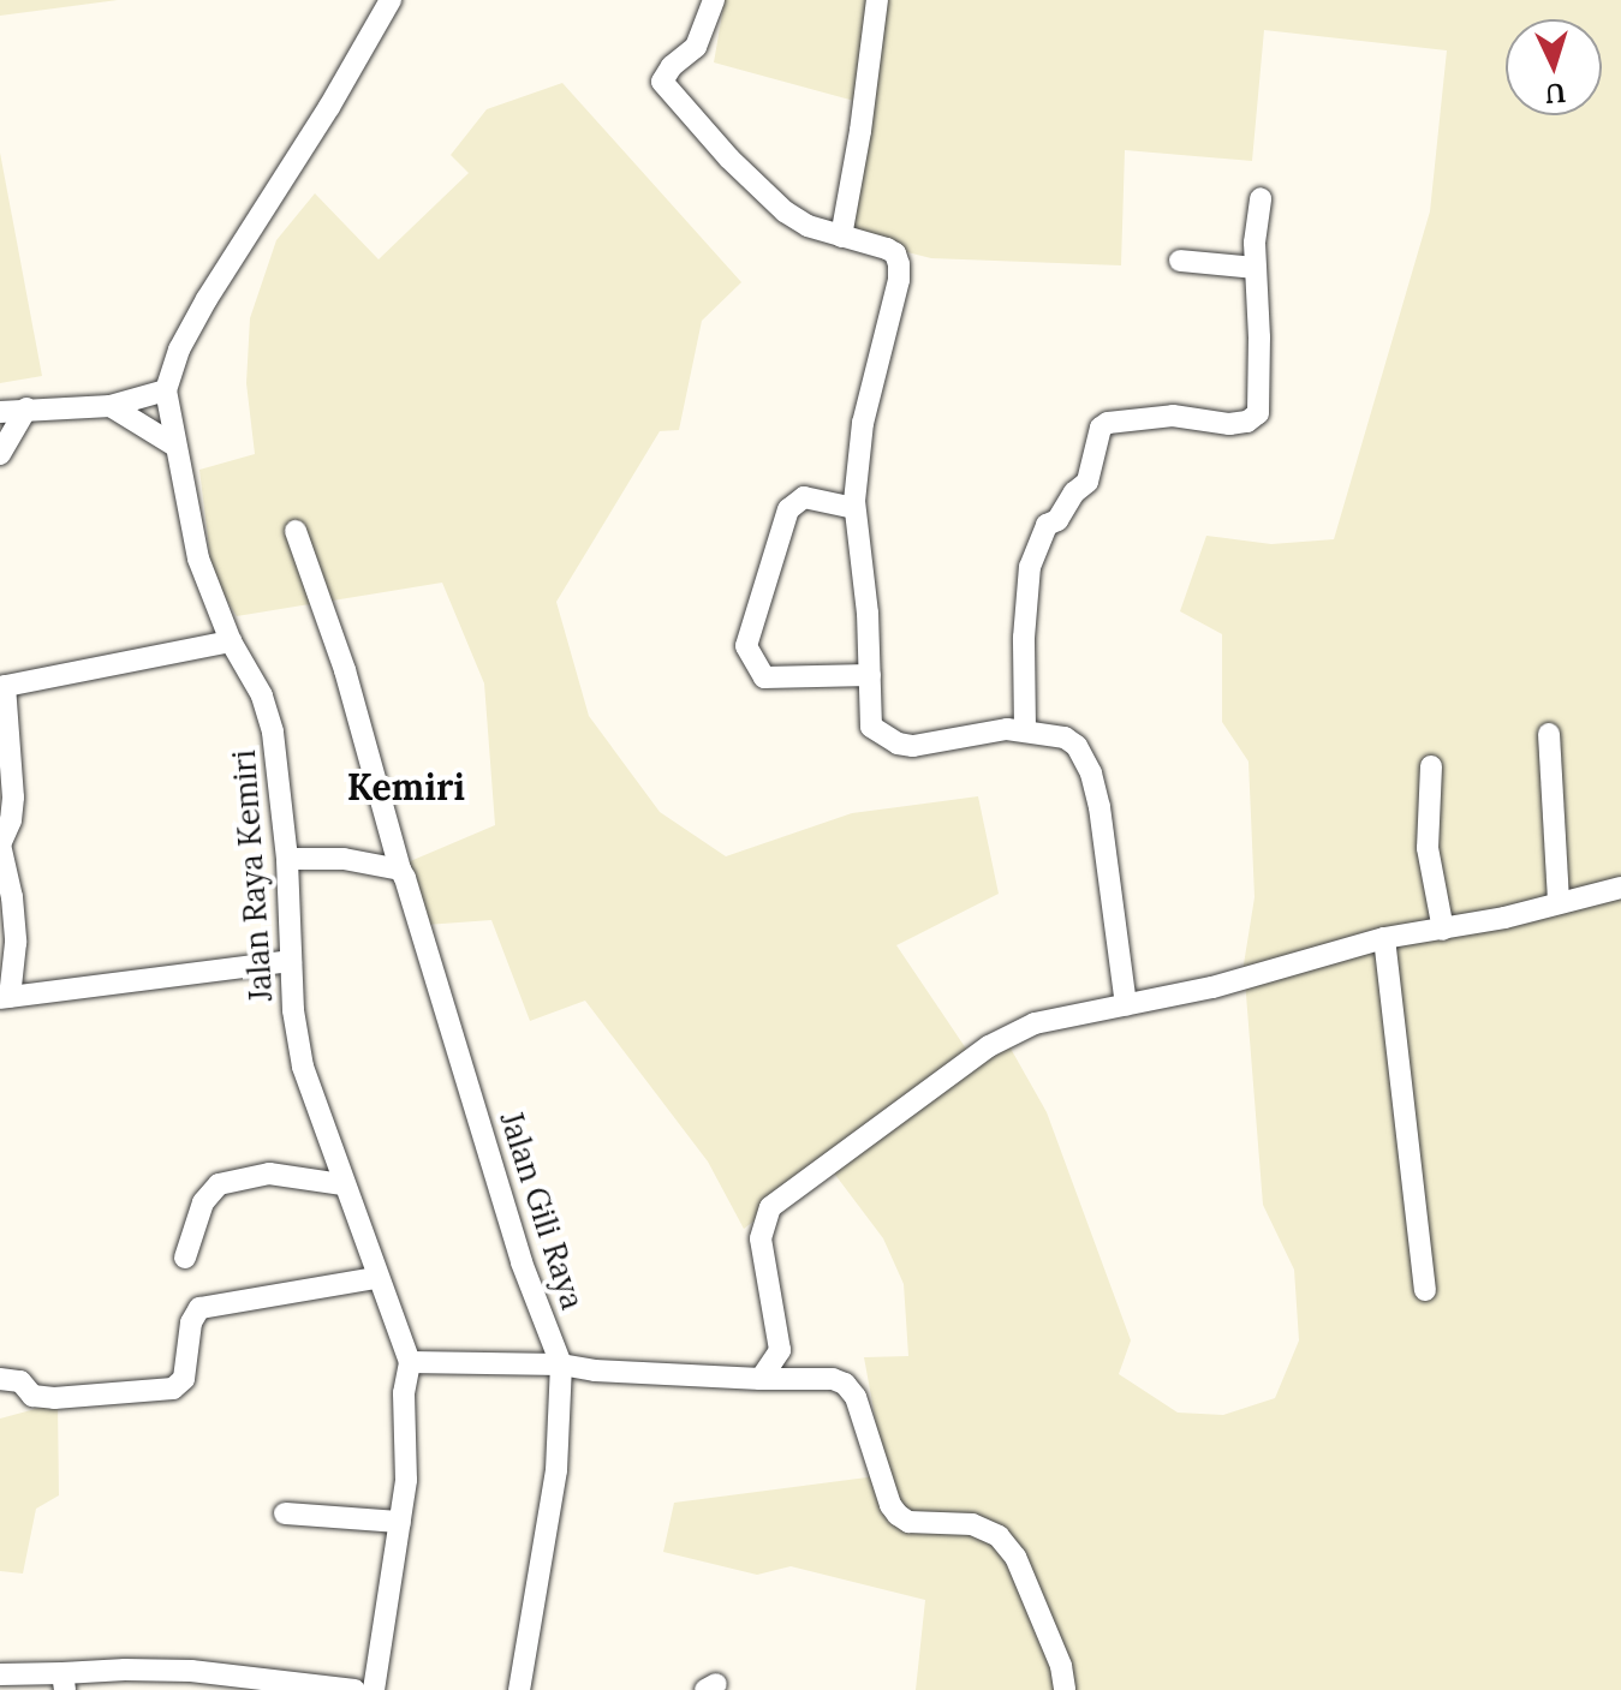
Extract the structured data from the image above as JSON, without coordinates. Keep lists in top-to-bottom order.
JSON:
{
  "streets": {
    "street": ["Jalan Raya Kemiri", "Jalan Gili Raya"]
  },
  "districts": ["Kemiri"],
  "north": "bottom"
}
